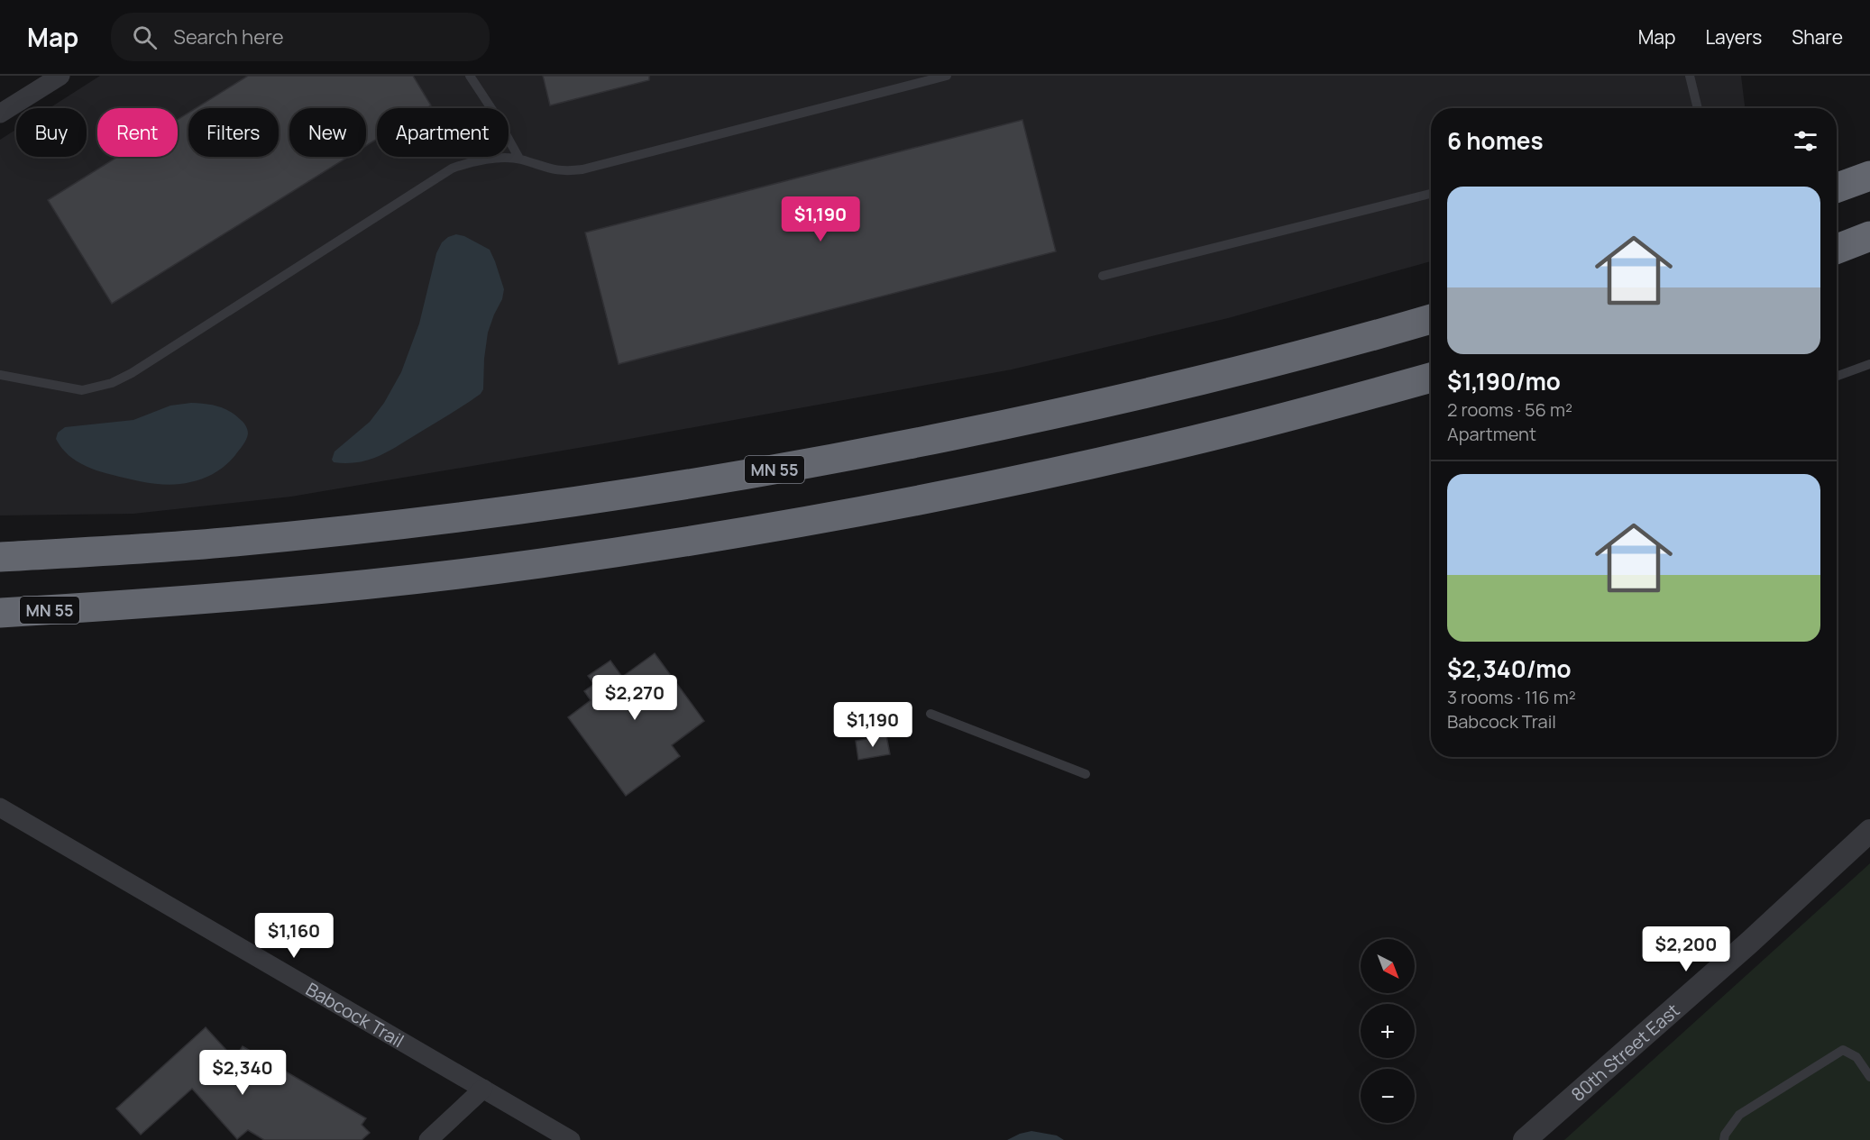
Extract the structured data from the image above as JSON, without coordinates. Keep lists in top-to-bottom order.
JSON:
{
  "streets": {
    "highway": ["MN 55"],
    "street": ["Babcock Trail", "80th Street East"]
  },
  "north": "bottom right",
  "page": {
    "header": "Map",
    "search": "Search here",
    "nav": ["Map", "Layers", "Share"],
    "chip": [
      "Buy",
      "Rent",
      "Filters",
      "New",
      "Apartment"
    ],
    "heading": "6 homes",
    "list": [
      {
        "name": "$1,190/mo",
        "note": "2 rooms · 56 m² · Apartment"
      },
      {
        "name": "$2,340/mo",
        "note": "3 rooms · 116 m² · Babcock Trail"
      }
    ],
    "price": [
      "$1,190",
      "$2,270",
      "$1,190",
      "$1,160",
      "$2,200",
      "$2,340"
    ],
    "map_buttons": ["+", "−"]
  }
}
